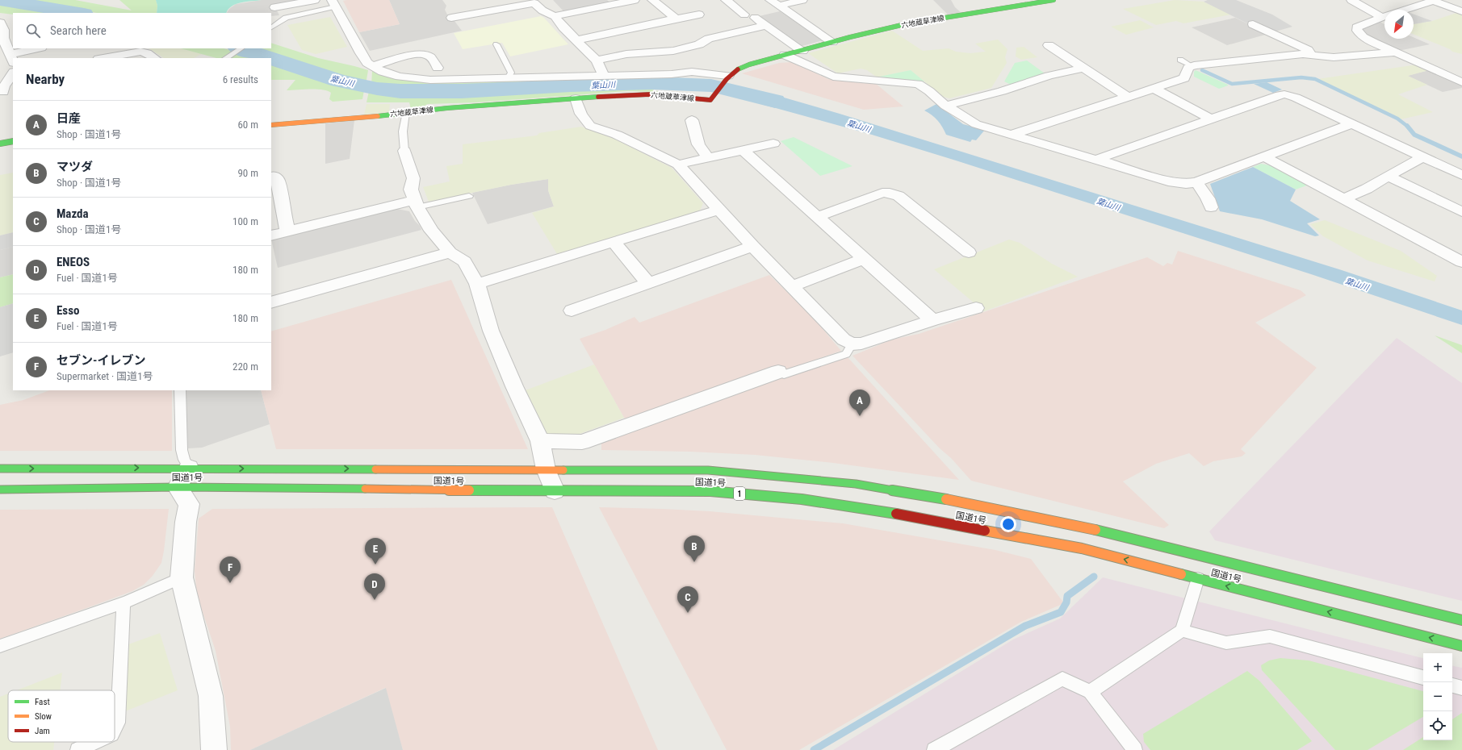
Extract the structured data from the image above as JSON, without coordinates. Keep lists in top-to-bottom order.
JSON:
{
  "streets": {
    "main road": ["六地蔵草津線", "国道1号", "1"]
  },
  "water": ["葉山川"],
  "legend": ["Fast", "Slow", "Jam"],
  "north": "bottom left",
  "page": {
    "search": "Search here",
    "heading": ["Nearby", "6 results"],
    "list": [
      {
        "mark": "A",
        "name": "日産",
        "note": "Shop · 国道1号",
        "value": "60 m"
      },
      {
        "mark": "B",
        "name": "マツダ",
        "note": "Shop · 国道1号",
        "value": "90 m"
      },
      {
        "mark": "C",
        "name": "Mazda",
        "note": "Shop · 国道1号",
        "value": "100 m"
      },
      {
        "mark": "D",
        "name": "ENEOS",
        "note": "Fuel · 国道1号",
        "value": "180 m"
      },
      {
        "mark": "E",
        "name": "Esso",
        "note": "Fuel · 国道1号",
        "value": "180 m"
      },
      {
        "mark": "F",
        "name": "セブン-イレブン",
        "note": "Supermarket · 国道1号",
        "value": "220 m"
      }
    ],
    "pins": [
      "A",
      "B",
      "E",
      "F",
      "D",
      "C"
    ],
    "map_buttons": ["+", "−"]
  }
}
